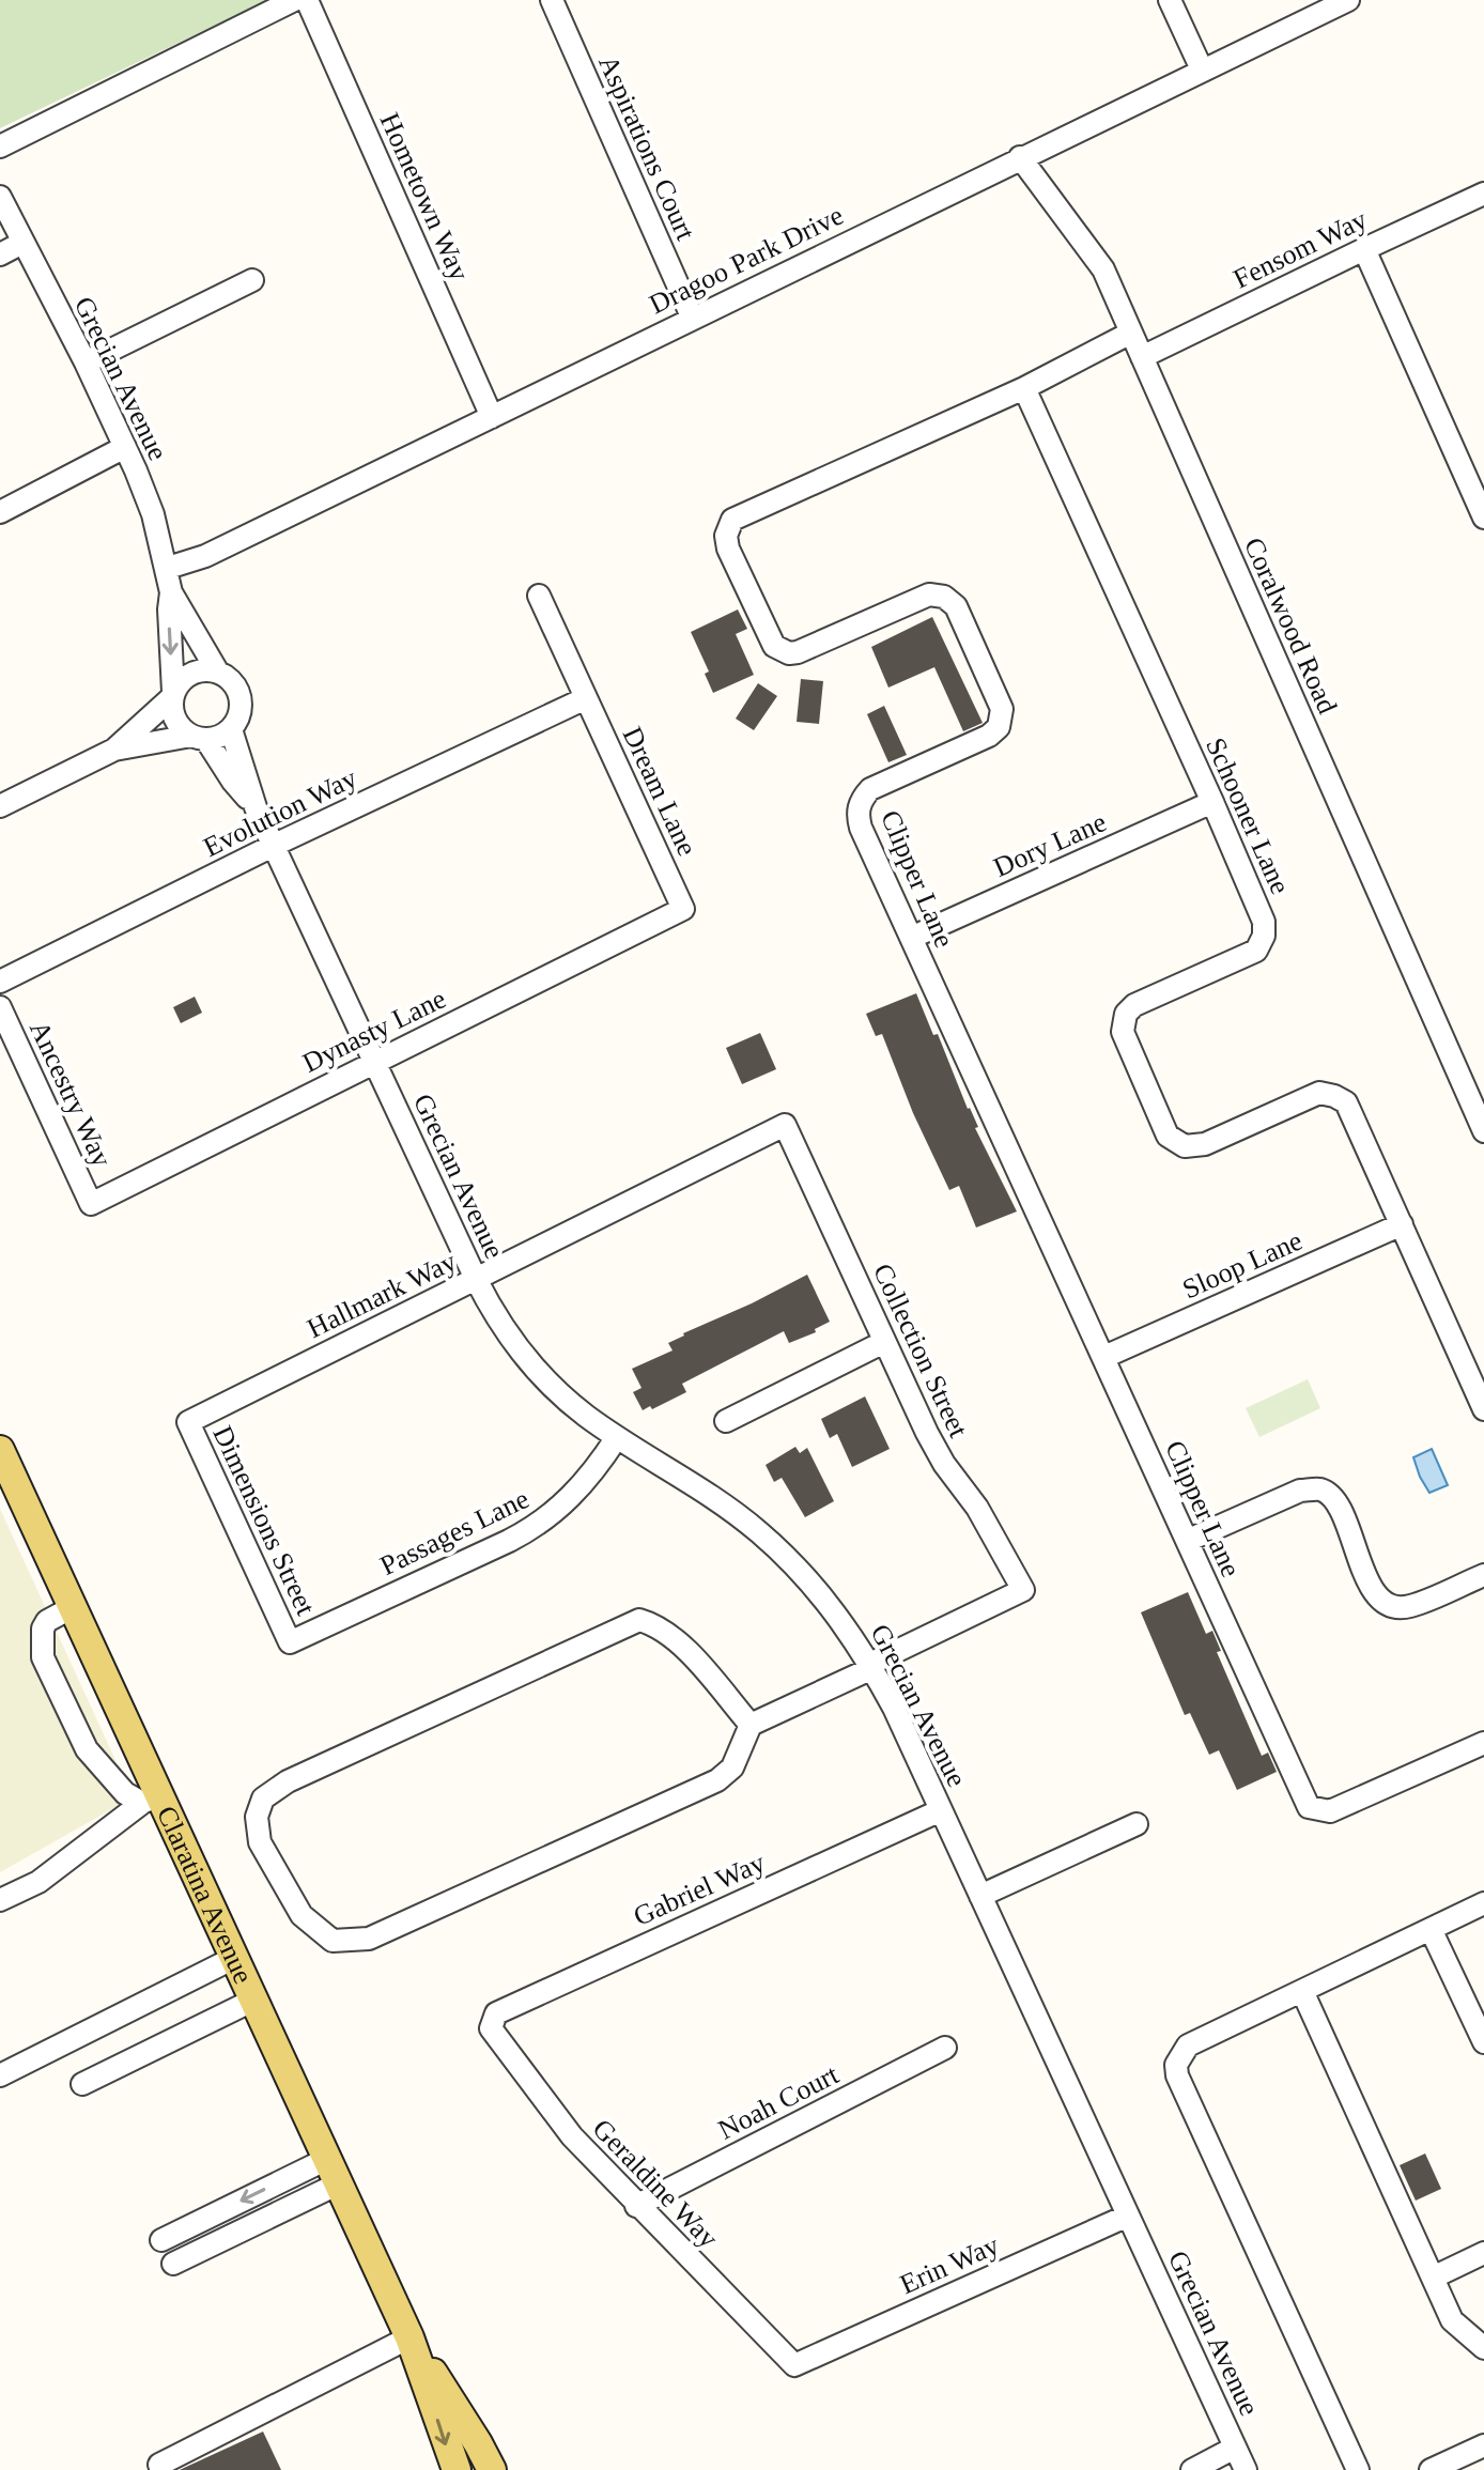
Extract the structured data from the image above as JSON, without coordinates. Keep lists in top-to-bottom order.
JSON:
{
  "streets": {
    "main road": ["Claratina Avenue"],
    "street": [
      "Aspirations Court",
      "Hometown Way",
      "Fensom Way",
      "Dragoo Park Drive",
      "Grecian Avenue",
      "Coralwood Road",
      "Dream Lane",
      "Evolution Way",
      "Schooner Lane",
      "Dory Lane",
      "Clipper Lane",
      "Dynasty Lane",
      "Ancestry Way",
      "Sloop Lane",
      "Hallmark Way",
      "Collection Street",
      "Dimensions Street",
      "Passages Lane",
      "Gabriel Way",
      "Noah Court",
      "Geraldine Way",
      "Erin Way"
    ]
  },
  "crossings": [
    ["Aspirations Court", "Dragoo Park Drive"],
    ["Hometown Way", "Dragoo Park Drive"],
    ["Fensom Way", "Coralwood Road"],
    ["Dragoo Park Drive", "Grecian Avenue"],
    ["Dragoo Park Drive", "Coralwood Road"],
    ["Grecian Avenue", "Evolution Way"],
    ["Grecian Avenue", "Dynasty Lane"],
    ["Grecian Avenue", "Hallmark Way"],
    ["Grecian Avenue", "Collection Street"],
    ["Grecian Avenue", "Passages Lane"],
    ["Grecian Avenue", "Gabriel Way"],
    ["Grecian Avenue", "Erin Way"],
    ["Coralwood Road", "Clipper Lane"],
    ["Dream Lane", "Evolution Way"],
    ["Dream Lane", "Dynasty Lane"],
    ["Schooner Lane", "Dory Lane"],
    ["Schooner Lane", "Clipper Lane"],
    ["Schooner Lane", "Sloop Lane"],
    ["Dory Lane", "Clipper Lane"],
    ["Clipper Lane", "Sloop Lane"],
    ["Dynasty Lane", "Ancestry Way"],
    ["Hallmark Way", "Collection Street"],
    ["Hallmark Way", "Dimensions Street"],
    ["Dimensions Street", "Passages Lane"],
    ["Gabriel Way", "Geraldine Way"],
    ["Noah Court", "Geraldine Way"],
    ["Geraldine Way", "Erin Way"]
  ]
}
